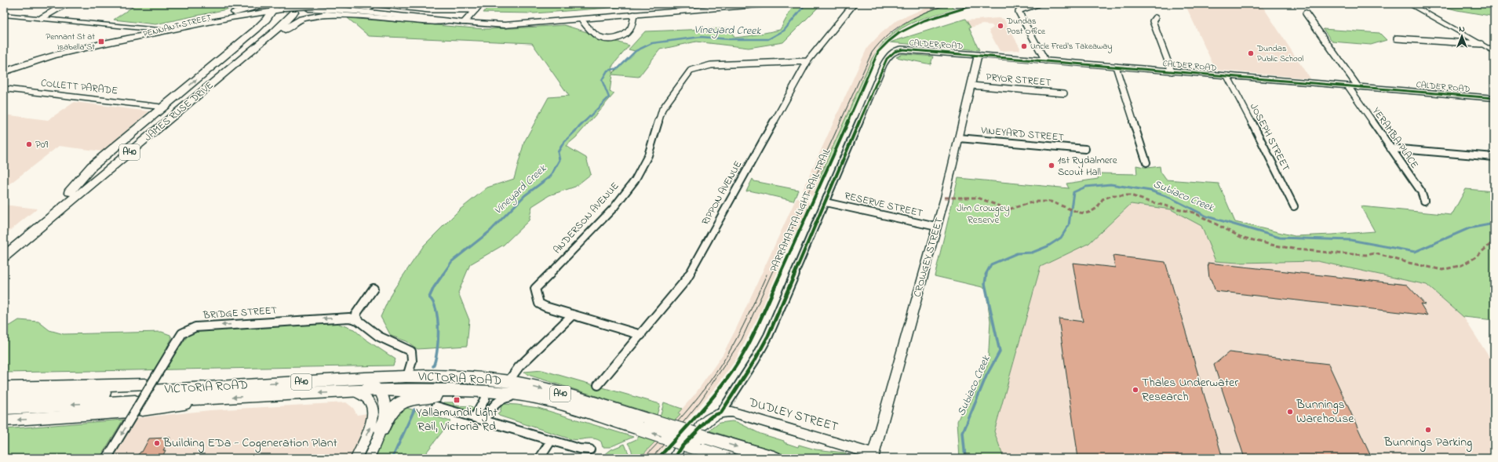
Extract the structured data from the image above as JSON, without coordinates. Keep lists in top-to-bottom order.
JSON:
{
  "streets": {
    "highway": ["JAMES RUSE DRIVE", "A40", "VICTORIA ROAD"],
    "main road": ["PENNANT STREET"],
    "street": [
      "CALDER ROAD",
      "PRYOR STREET",
      "COLLETT PARADE",
      "VINEYARD STREET",
      "JOSEPH STREET",
      "YERAMBA PLACE",
      "RIPPON AVENUE",
      "RESERVE STREET",
      "ANDERSON AVENUE",
      "CROWGEY STREET",
      "BRIDGE STREET",
      "DUDLEY STREET"
    ],
    "cycle path": ["PARRAMATTA LIGHT RAIL TRAIL"]
  },
  "crossings": [
    ["PENNANT STREET", "JAMES RUSE DRIVE"],
    ["CALDER ROAD", "JOSEPH STREET"],
    ["CALDER ROAD", "YERAMBA PLACE"],
    ["CALDER ROAD", "RESERVE STREET"],
    ["CALDER ROAD", "CROWGEY STREET"],
    ["PRYOR STREET", "CROWGEY STREET"],
    ["VINEYARD STREET", "CROWGEY STREET"],
    ["A40", "VICTORIA ROAD"],
    ["RIPPON AVENUE", "ANDERSON AVENUE"],
    ["RESERVE STREET", "CROWGEY STREET"],
    ["CROWGEY STREET", "DUDLEY STREET"]
  ],
  "one_way": ["BRIDGE STREET"],
  "water": ["Vineyard Creek", "Subiaco Creek"],
  "parks": ["Jim Crowgey Reserve"],
  "places": {
    "other": [
      "Dundas Post Office",
      "Uncle Fred's Takeaway",
      "Dundas Public School",
      "P09",
      "1st Rydalmere Scout Hall",
      "Thales Underwater Research",
      "Bunnings Warehouse",
      "Bunnings Parking",
      "Building EDa - Cogeneration Plant"
    ],
    "transit": ["Pennant St at Isabella St", "Yallamundi Light Rail, Victoria Rd"]
  },
  "north": "top"
}
